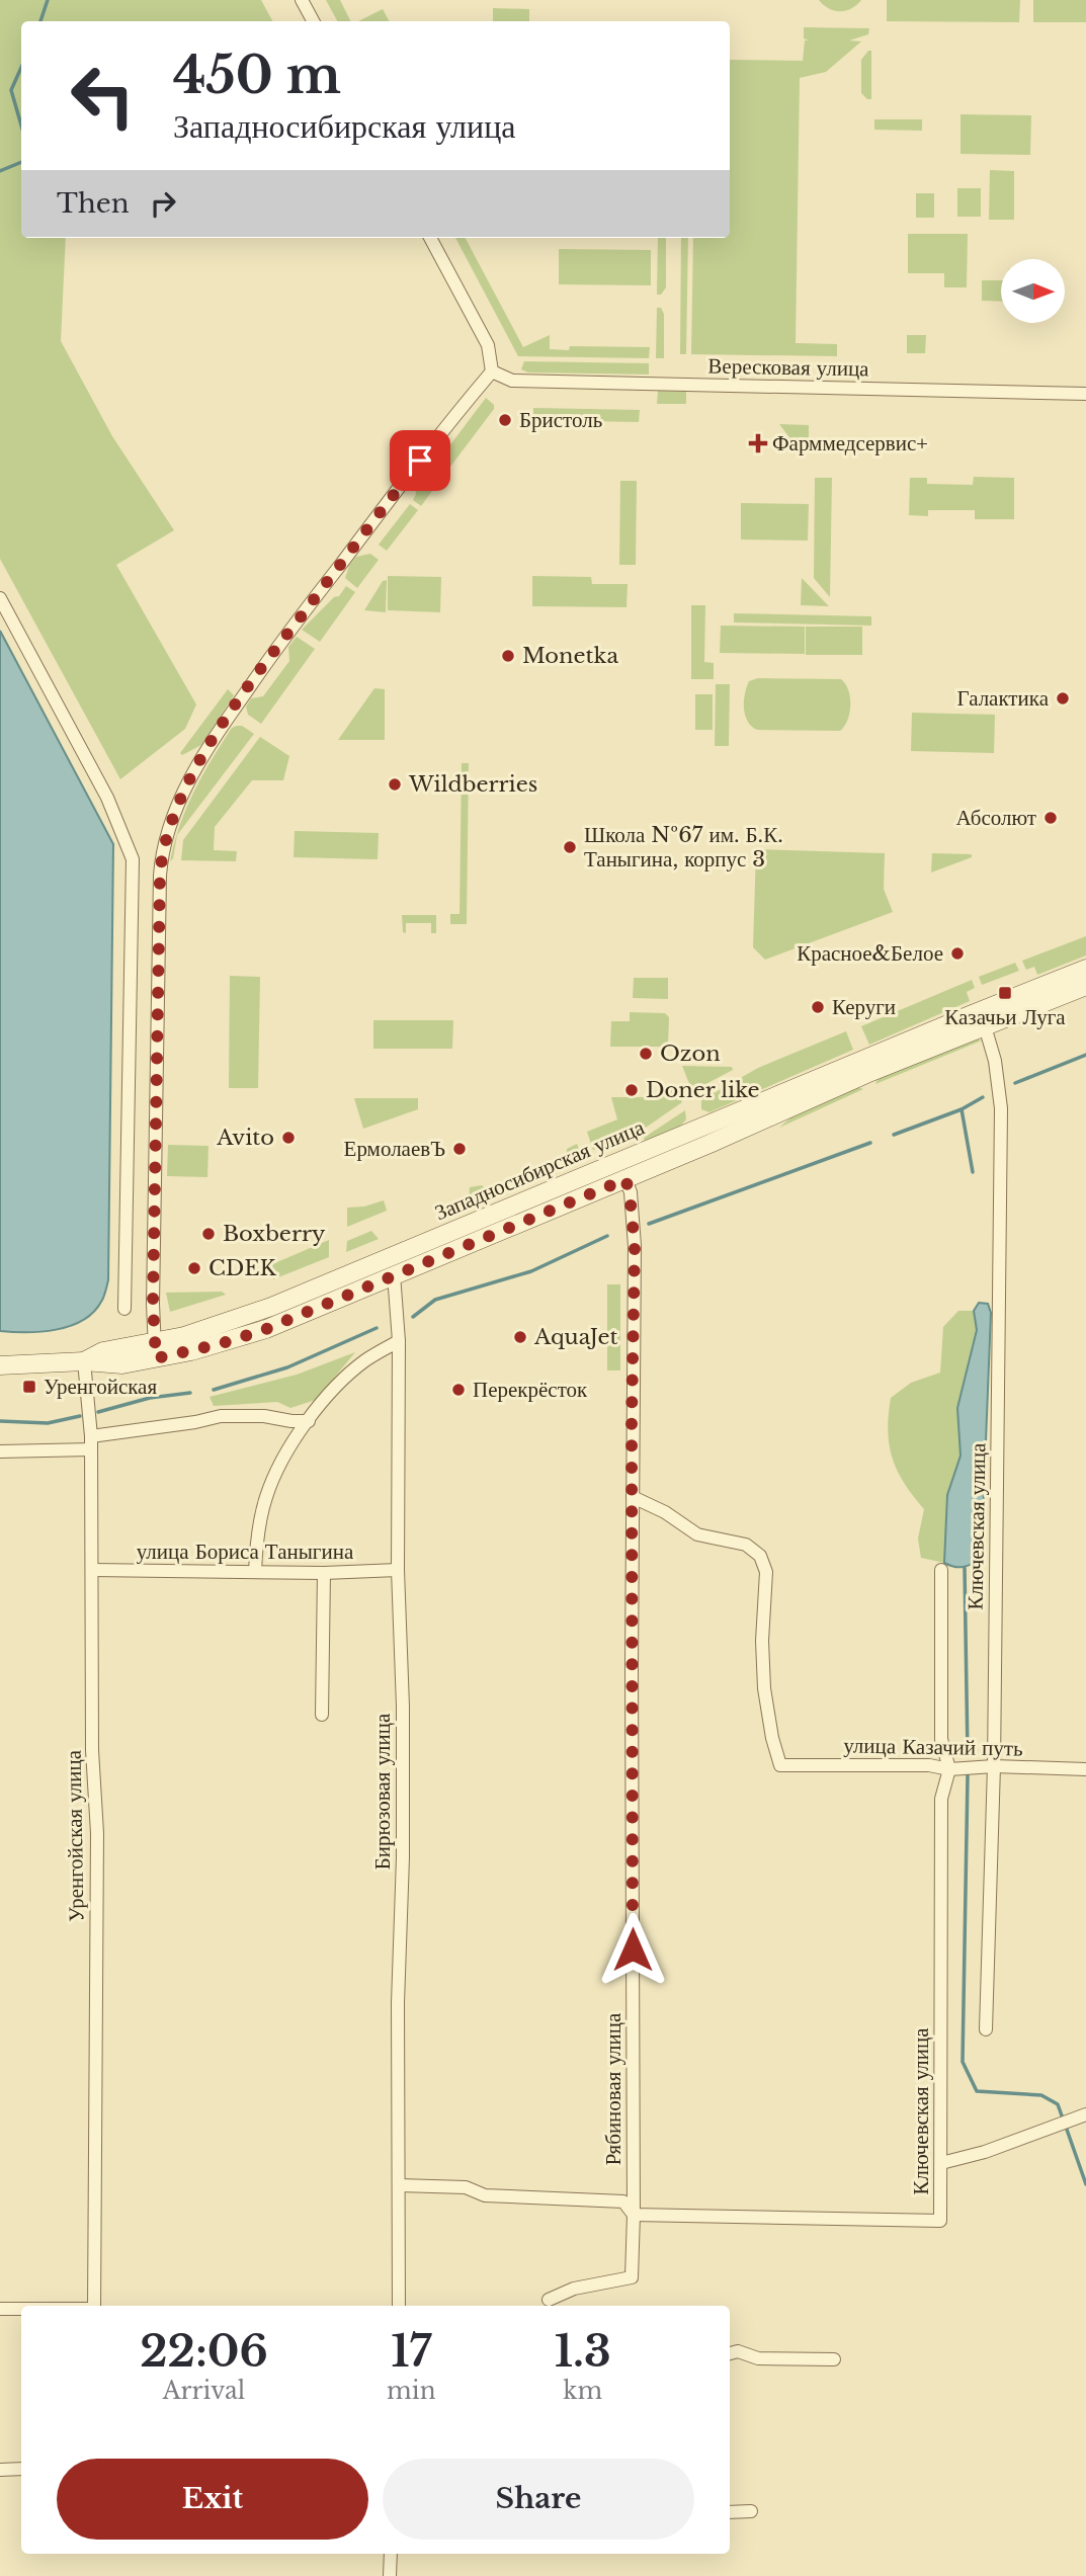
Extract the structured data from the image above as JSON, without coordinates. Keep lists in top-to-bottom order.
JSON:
{
  "streets": {
    "main road": ["Западносибирская улица"],
    "street": [
      "Вересковая улица",
      "Ключевская улица",
      "улица Бориса Таныгина",
      "улица Казачий путь",
      "Бирюзовая улица",
      "Уренгойская улица",
      "Рябиновая улица"
    ]
  },
  "crossings": [
    ["Западносибирская улица", "Ключевская улица"],
    ["Западносибирская улица", "Бирюзовая улица"],
    ["Западносибирская улица", "Уренгойская улица"],
    ["Западносибирская улица", "Рябиновая улица"],
    ["Ключевская улица", "улица Казачий путь"],
    ["Ключевская улица", "Рябиновая улица"],
    ["улица Бориса Таныгина", "Бирюзовая улица"],
    ["улица Бориса Таныгина", "Уренгойская улица"],
    ["улица Казачий путь", "Рябиновая улица"]
  ],
  "places": {
    "other": [
      "Бристоль",
      "Monetka",
      "Галактика",
      "Wildberries",
      "Абсолют",
      "Школа №67 им. Б.К. Таныгина, корпус 3",
      "Красное&Белое",
      "Керуги",
      "Ozon",
      "Doner like",
      "Avito",
      "ЕрмолаевЪ",
      "Boxberry",
      "CDEK",
      "AquaJet",
      "Перекрёсток"
    ],
    "health": ["Фарммедсервис+"],
    "transit": ["Казачьи Луга", "Уренгойская"]
  },
  "north": "right",
  "page": {
    "turn": ["450 m", "Западносибирская улица"],
    "then": "Then",
    "eta": [
      "22:06",
      "Arrival",
      "17",
      "min",
      "1.3",
      "km"
    ],
    "buttons": ["Exit", "Share"]
  }
}
